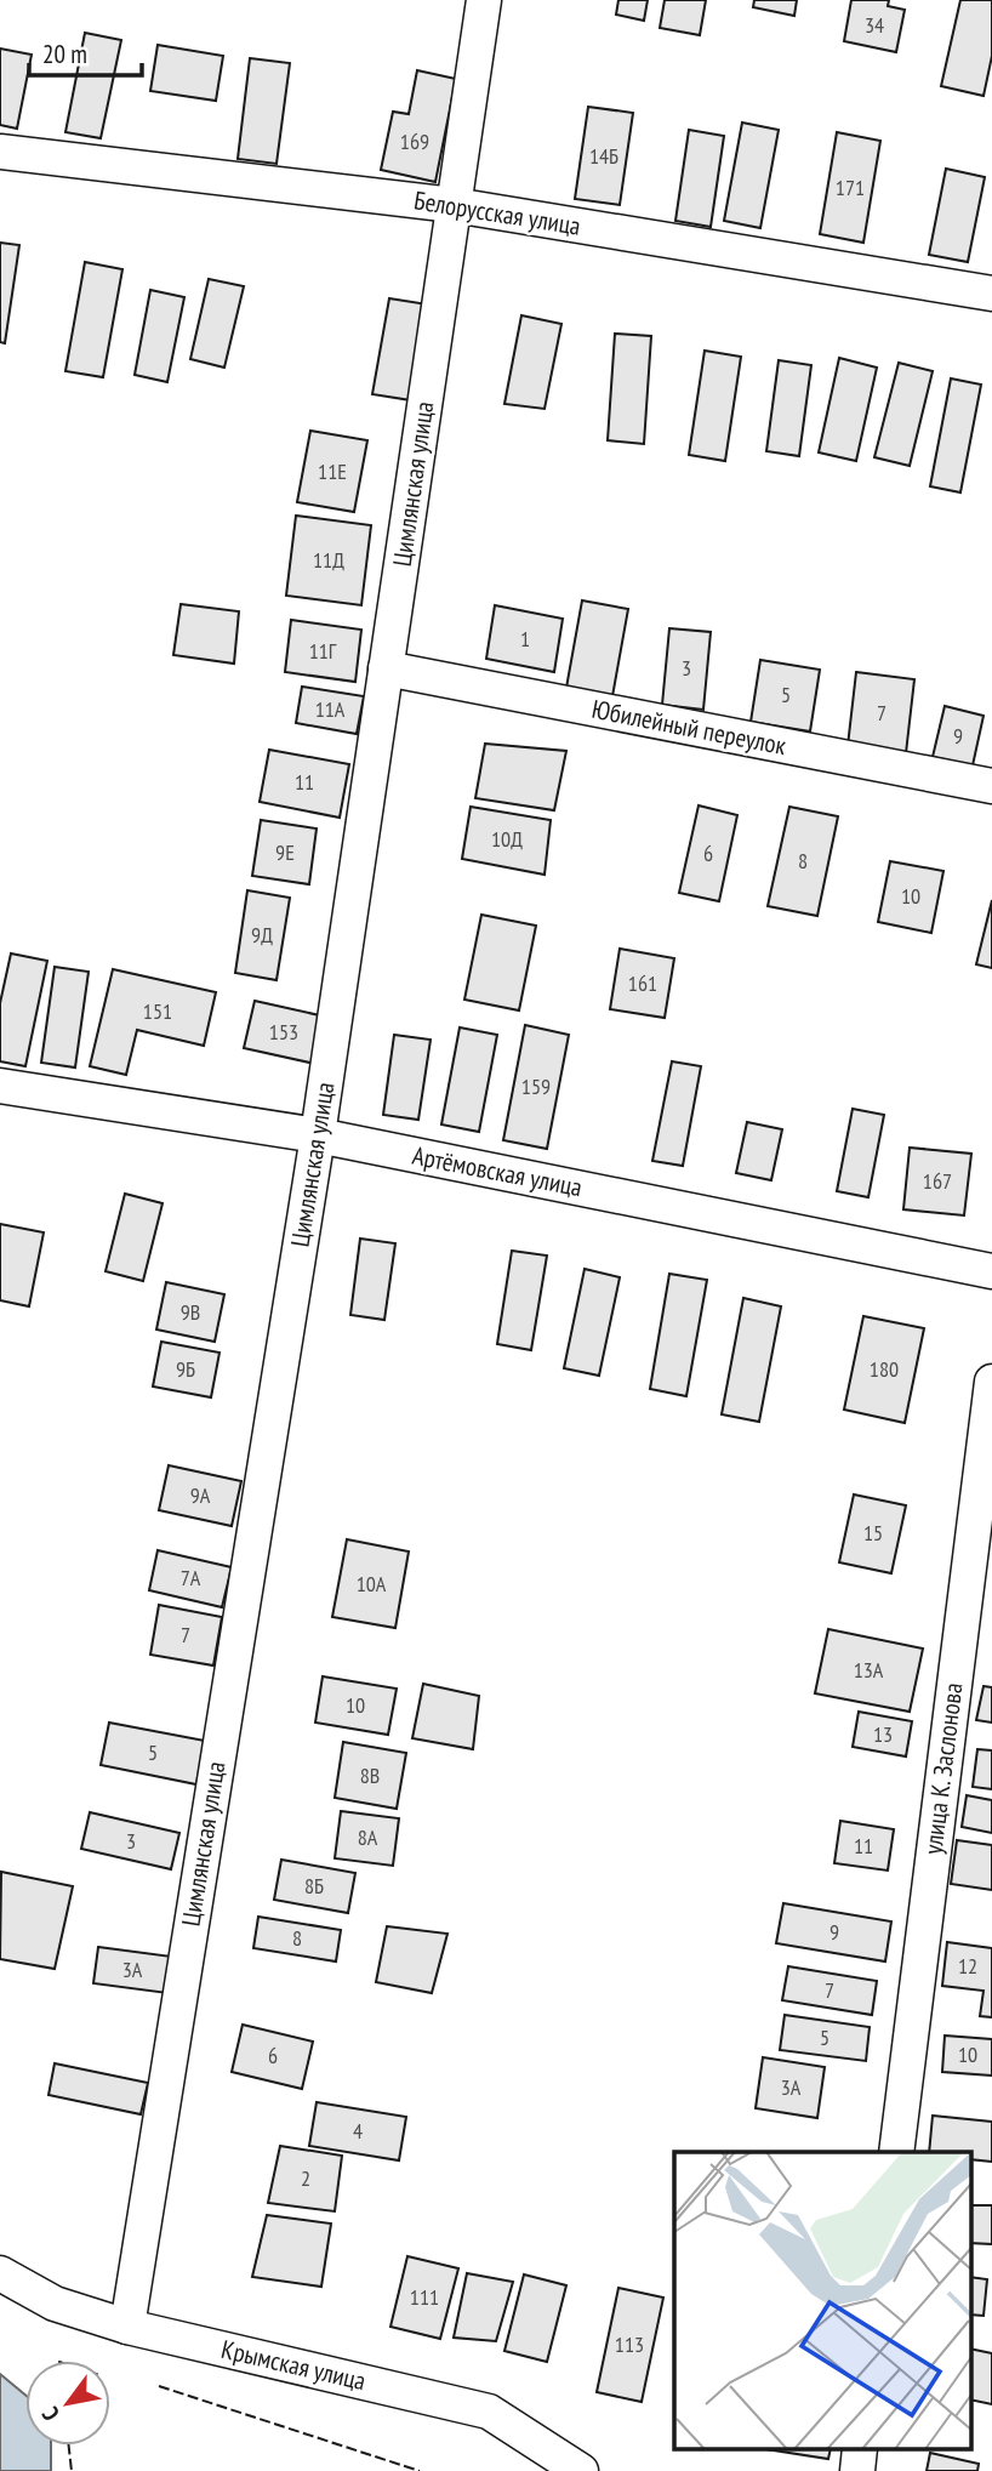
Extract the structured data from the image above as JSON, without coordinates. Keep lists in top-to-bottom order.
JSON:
{
  "streets": {
    "street": [
      "Белорусская улица",
      "Цимлянская улица",
      "Юбилейный переулок",
      "Артёмовская улица",
      "улица К. Заслонова",
      "Крымская улица"
    ]
  },
  "crossings": [
    ["Белорусская улица", "Цимлянская улица"],
    ["Цимлянская улица", "Юбилейный переулок"],
    ["Цимлянская улица", "Артёмовская улица"],
    ["Цимлянская улица", "Крымская улица"]
  ],
  "house_numbers": [
    "34",
    "169",
    "14Б",
    "171",
    "11Е",
    "11Д",
    "1",
    "11Г",
    "3",
    "5",
    "11А",
    "7",
    "9",
    "11",
    "10Д",
    "9Е",
    "6",
    "8",
    "10",
    "9Д",
    "161",
    "151",
    "153",
    "159",
    "167",
    "9В",
    "9Б",
    "180",
    "9А",
    "15",
    "7А",
    "10А",
    "7",
    "13А",
    "10",
    "13",
    "5",
    "8В",
    "8А",
    "3",
    "11",
    "8Б",
    "9",
    "8",
    "12",
    "3А",
    "7",
    "5",
    "10",
    "6",
    "3А",
    "4",
    "2",
    "111",
    "113"
  ],
  "scale_bar": "20 m",
  "north": "bottom left"
}
